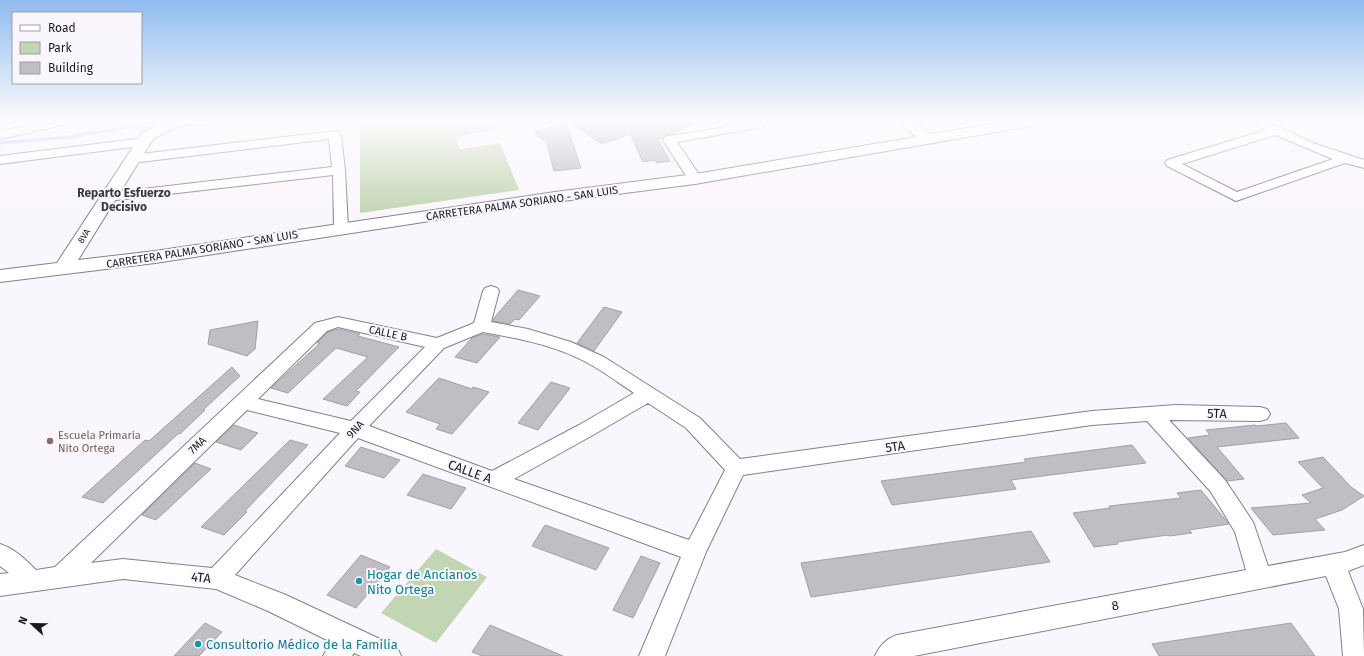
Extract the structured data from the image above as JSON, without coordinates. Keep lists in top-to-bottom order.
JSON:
{
  "streets": {
    "main road": ["CARRETERA PALMA SORIANO - SAN LUIS", "8VA"],
    "street": [
      "CALLE B",
      "5TA",
      "9NA",
      "7MA",
      "CALLE A",
      "4TA",
      "8"
    ]
  },
  "crossings": [
    ["CARRETERA PALMA SORIANO - SAN LUIS", "8VA"],
    ["CALLE B", "9NA"],
    ["CALLE B", "7MA"],
    ["9NA", "CALLE A"],
    ["9NA", "4TA"],
    ["7MA", "CALLE A"],
    ["7MA", "4TA"]
  ],
  "districts": ["Reparto Esfuerzo Decisivo"],
  "places": ["Escuela Primaria Nito Ortega", "Hogar de Ancianos Nito Ortega", "Consultorio Médico de la Familia"],
  "legend": ["Road", "Park", "Building"],
  "north": "left"
}
